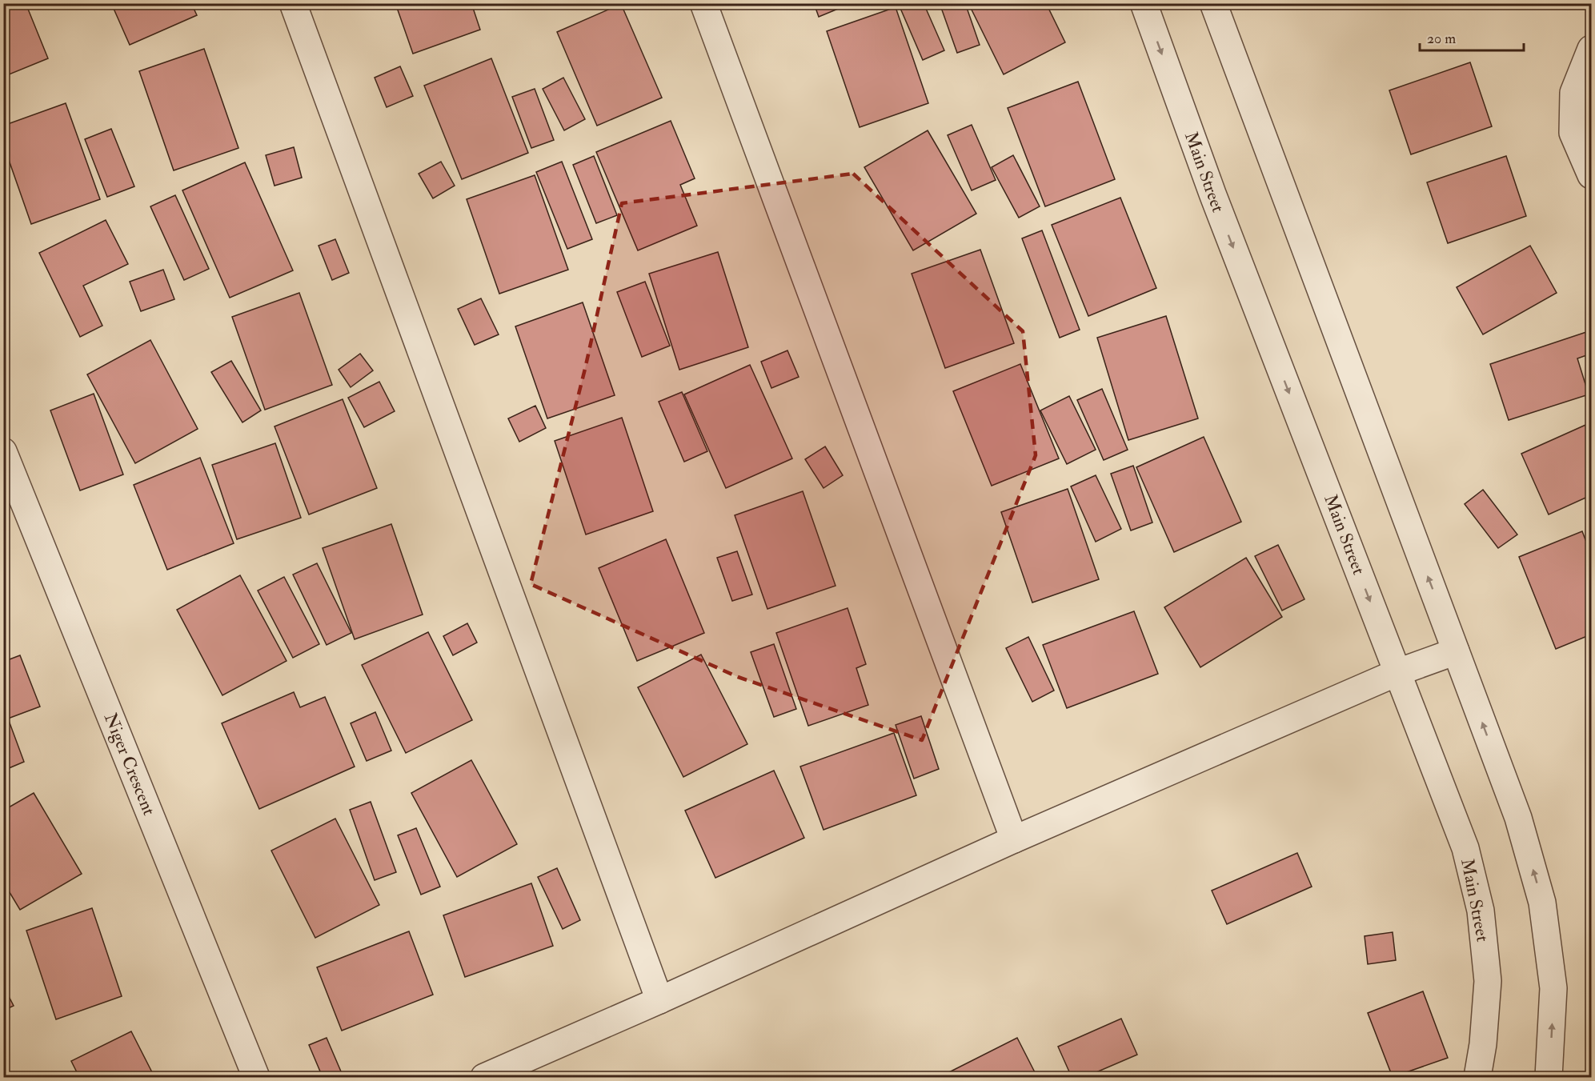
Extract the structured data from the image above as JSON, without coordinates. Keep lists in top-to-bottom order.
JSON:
{
  "streets": {
    "street": ["Main Street", "Niger Crescent"]
  },
  "scale_bar": "20 m"
}
